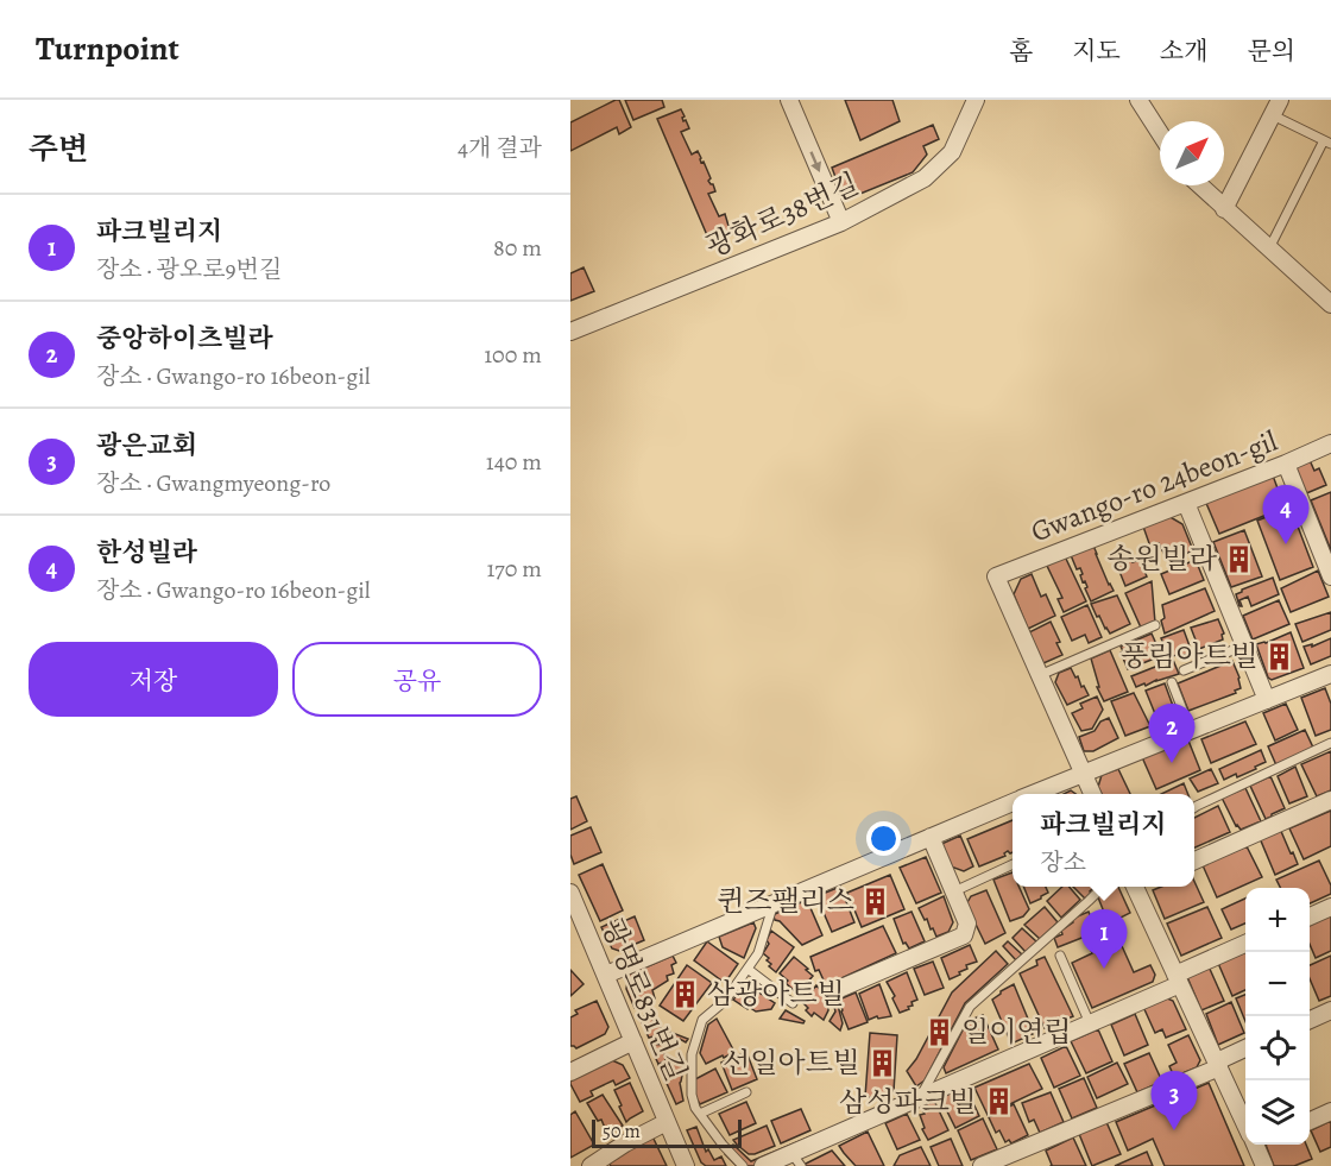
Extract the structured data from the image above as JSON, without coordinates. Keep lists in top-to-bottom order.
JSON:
{
  "streets": {
    "street": ["광화로38번길", "Gwango-ro 24beon-gil", "광명로831번길"]
  },
  "places": {
    "building": [
      "송원빌라",
      "풍림아트빌",
      "퀸즈팰리스",
      "삼광아트빌",
      "일이연립",
      "선일아트빌",
      "삼성파크빌"
    ]
  },
  "scale_bar": "50 m",
  "north": "top right",
  "page": {
    "header": "Turnpoint",
    "nav": [
      "홈",
      "지도",
      "소개",
      "문의"
    ],
    "heading": ["주변", "4개 결과"],
    "list": [
      {
        "mark": "1",
        "name": "파크빌리지",
        "note": "장소 · 광오로9번길",
        "value": "80 m"
      },
      {
        "mark": "2",
        "name": "중앙하이츠빌라",
        "note": "장소 · Gwango-ro 16beon-gil",
        "value": "100 m"
      },
      {
        "mark": "3",
        "name": "광은교회",
        "note": "장소 · Gwangmyeong-ro",
        "value": "140 m"
      },
      {
        "mark": "4",
        "name": "한성빌라",
        "note": "장소 · Gwango-ro 16beon-gil",
        "value": "170 m"
      }
    ],
    "pins": [
      "4",
      "2",
      "1",
      "3"
    ],
    "buttons": ["저장", "공유"],
    "popup": ["파크빌리지", "장소"],
    "map_buttons": ["+", "−"],
    "scale": "50 m"
  }
}
